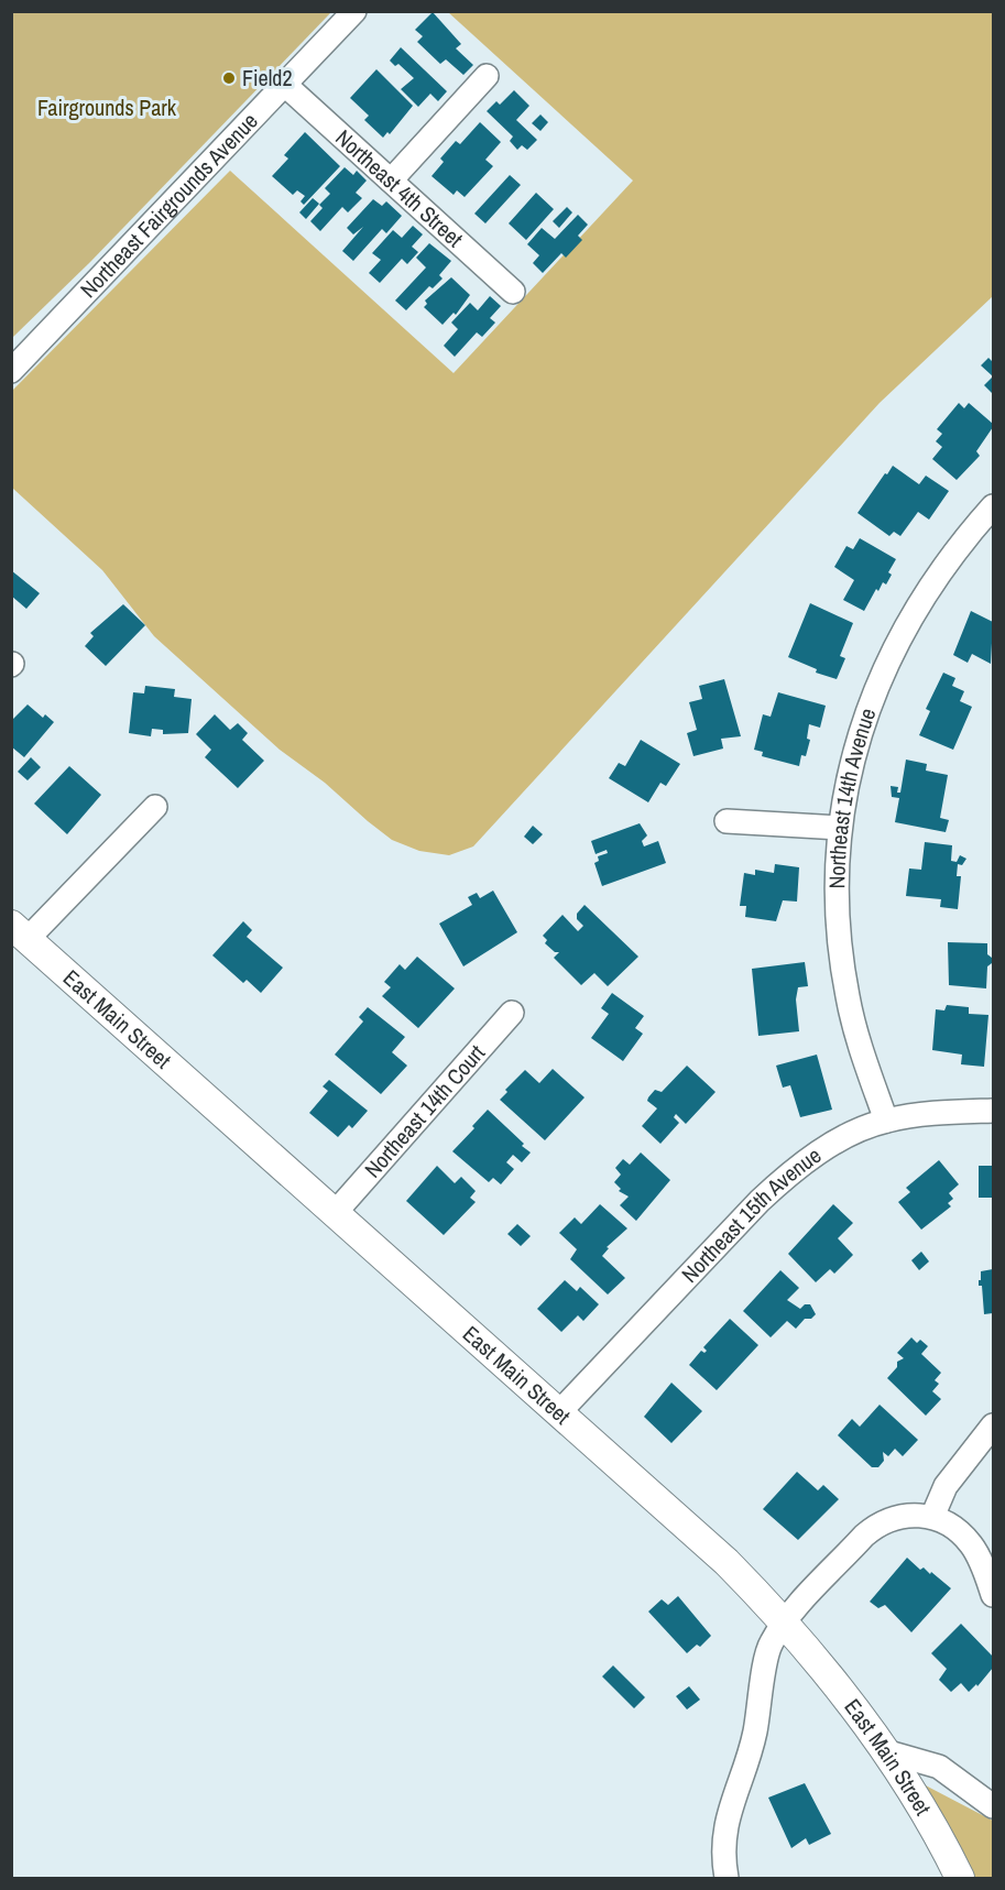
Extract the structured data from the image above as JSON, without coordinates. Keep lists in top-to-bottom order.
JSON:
{
  "streets": {
    "main road": ["East Main Street"],
    "street": [
      "Northeast 4th Street",
      "Northeast Fairgrounds Avenue",
      "Northeast 14th Avenue",
      "Northeast 14th Court",
      "Northeast 15th Avenue"
    ]
  },
  "crossings": [
    ["Northeast 4th Street", "Northeast Fairgrounds Avenue"],
    ["Northeast 14th Avenue", "Northeast 15th Avenue"],
    ["East Main Street", "Northeast 14th Court"],
    ["East Main Street", "Northeast 15th Avenue"]
  ],
  "parks": ["Fairgrounds Park"],
  "places": ["Field2"]
}
